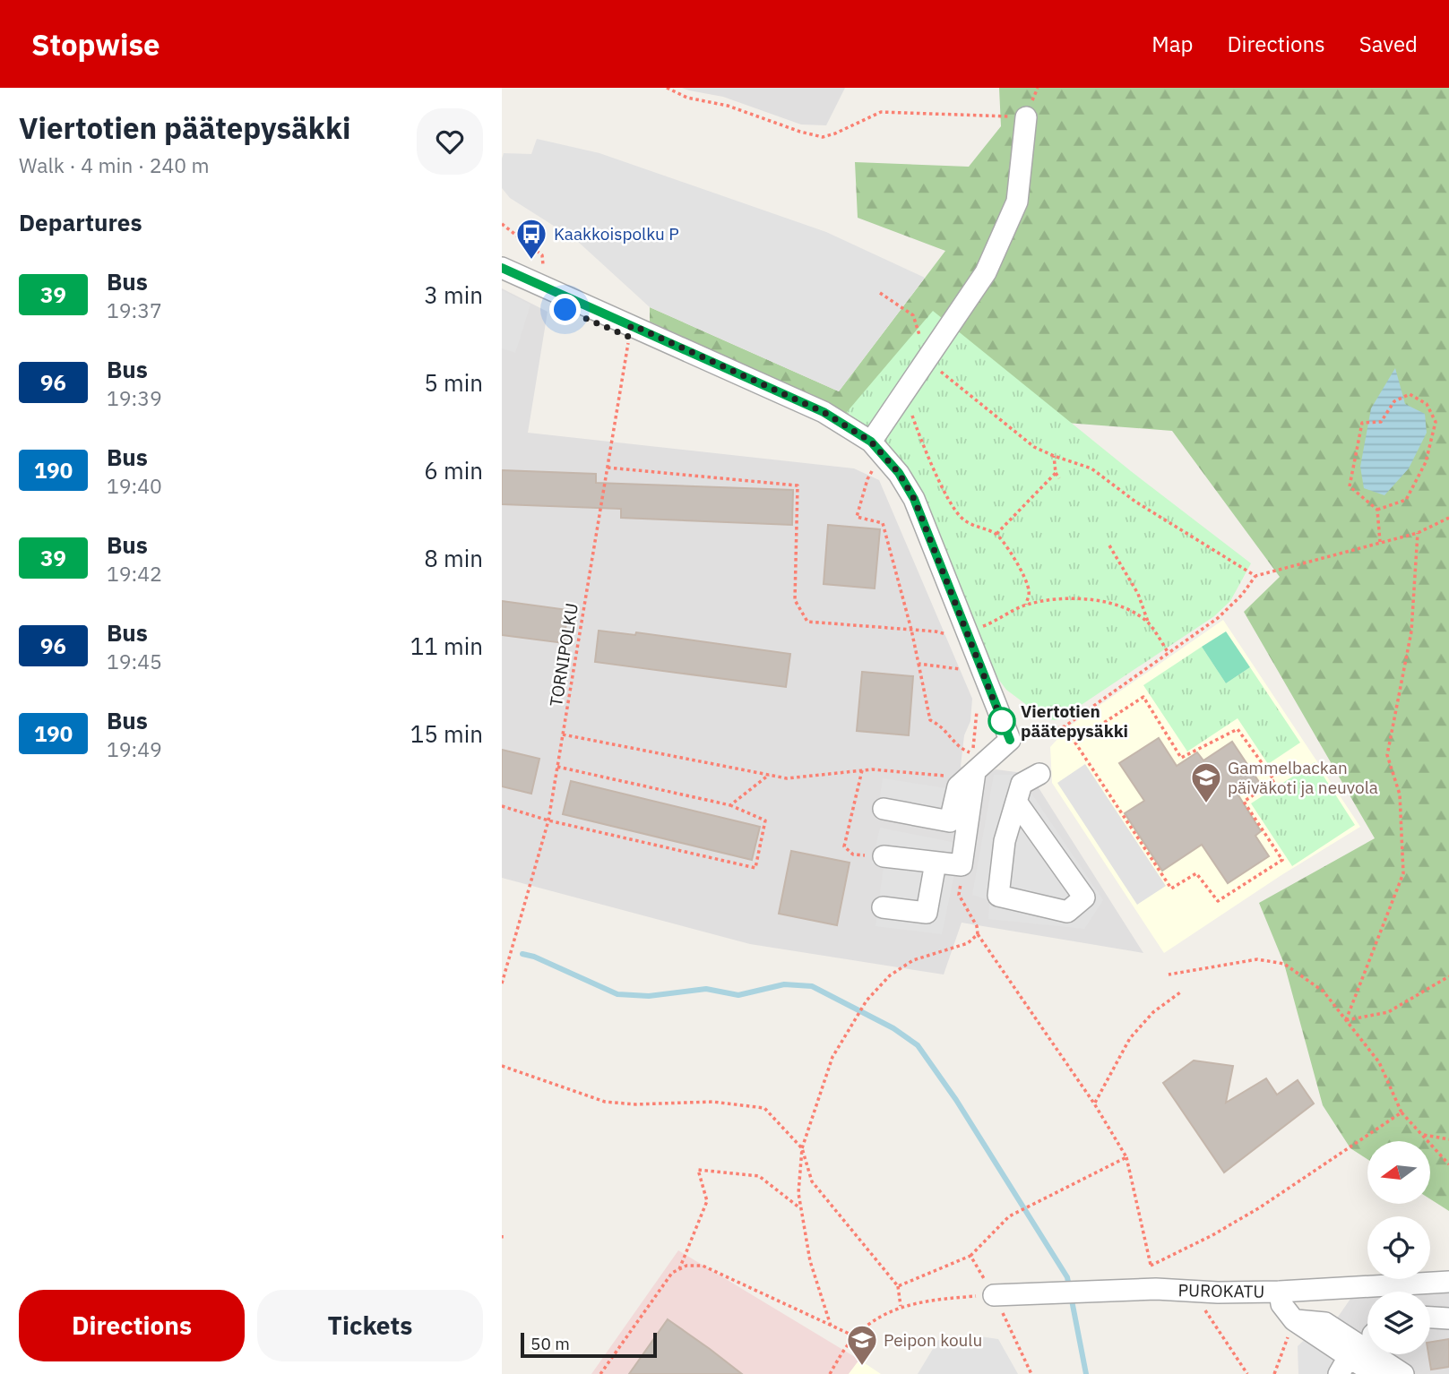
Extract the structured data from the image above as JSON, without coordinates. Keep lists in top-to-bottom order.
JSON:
{
  "streets": {
    "street": ["PUROKATU"],
    "path": ["TORNIPOLKU"]
  },
  "places": {
    "bus stop": ["Kaakkoispolku P"],
    "other": ["Viertotien päätepysäkki"],
    "school or university": ["Gammelbackan päiväkoti ja neuvola", "Peipon koulu"]
  },
  "lines": ["bus line 39"],
  "scale_bar": "50 m",
  "north": "left",
  "page": {
    "header": "Stopwise",
    "nav": ["Map", "Directions", "Saved"],
    "heading": [
      ["Viertotien päätepysäkki", "Walk · 4 min · 240 m"],
      "Departures"
    ],
    "list": [
      {
        "mark": "39",
        "name": "Bus",
        "note": "19:37",
        "value": "3 min"
      },
      {
        "mark": "96",
        "name": "Bus",
        "note": "19:39",
        "value": "5 min"
      },
      {
        "mark": "190",
        "name": "Bus",
        "note": "19:40",
        "value": "6 min"
      },
      {
        "mark": "39",
        "name": "Bus",
        "note": "19:42",
        "value": "8 min"
      },
      {
        "mark": "96",
        "name": "Bus",
        "note": "19:45",
        "value": "11 min"
      },
      {
        "mark": "190",
        "name": "Bus",
        "note": "19:49",
        "value": "15 min"
      }
    ],
    "buttons": ["Directions", "Tickets"],
    "scale": "50 m"
  }
}
